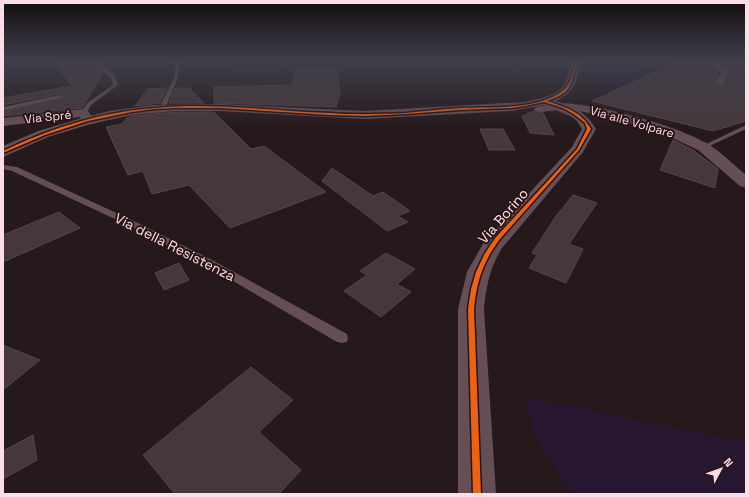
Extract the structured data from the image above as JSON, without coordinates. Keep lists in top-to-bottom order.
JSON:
{
  "streets": {
    "street": ["Via Spré", "Via alle Volpare", "Via Borino"],
    "lane": ["Via della Resistenza"]
  },
  "north": "top right"
}
